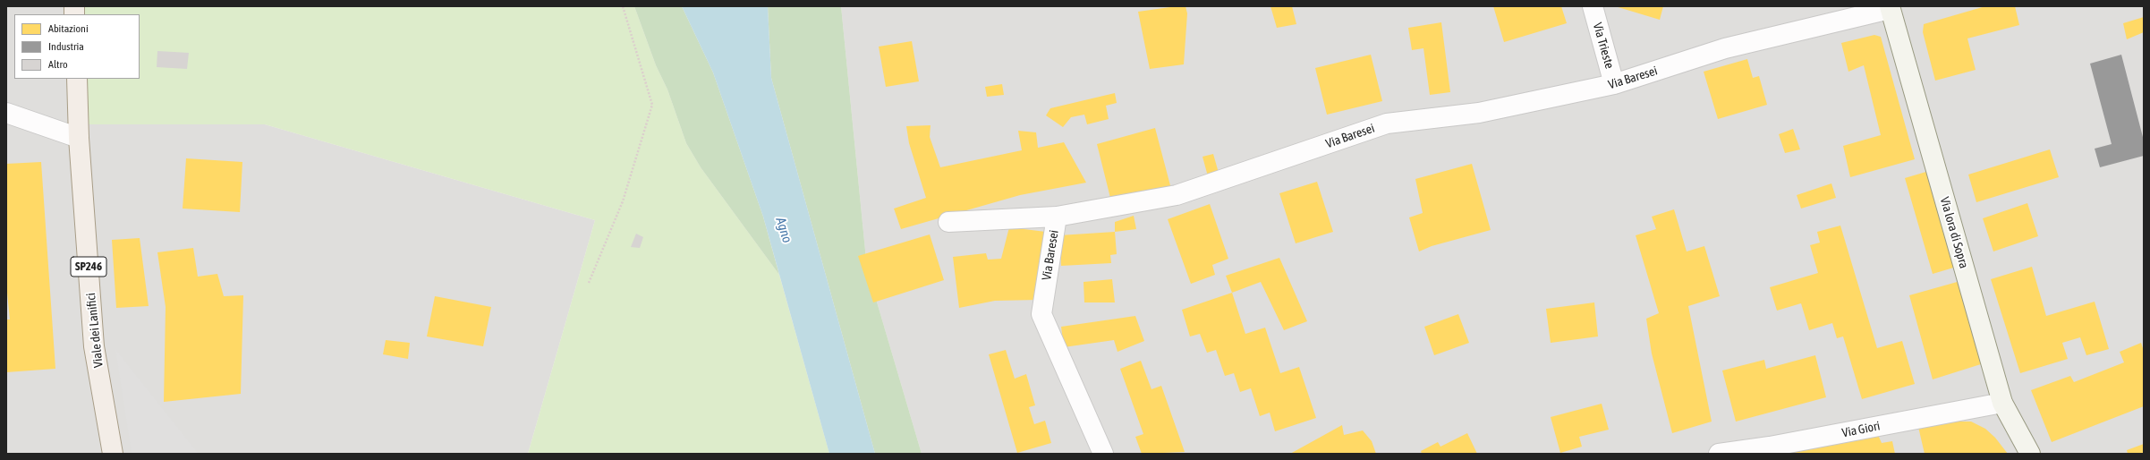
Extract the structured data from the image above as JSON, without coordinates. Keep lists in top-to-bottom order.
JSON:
{
  "streets": {
    "main road": ["SP246", "Viale dei Lanifici"],
    "street": [
      "Via Trieste",
      "Via Baresei",
      "Via lora di Sopra",
      "Via Giori"
    ]
  },
  "crossings": [
    ["Via Trieste", "Via Baresei"],
    ["Via Baresei", "Via lora di Sopra"],
    ["Via lora di Sopra", "Via Giori"]
  ],
  "water": ["Agno"],
  "legend": ["Abitazioni", "Industria", "Altro"]
}
